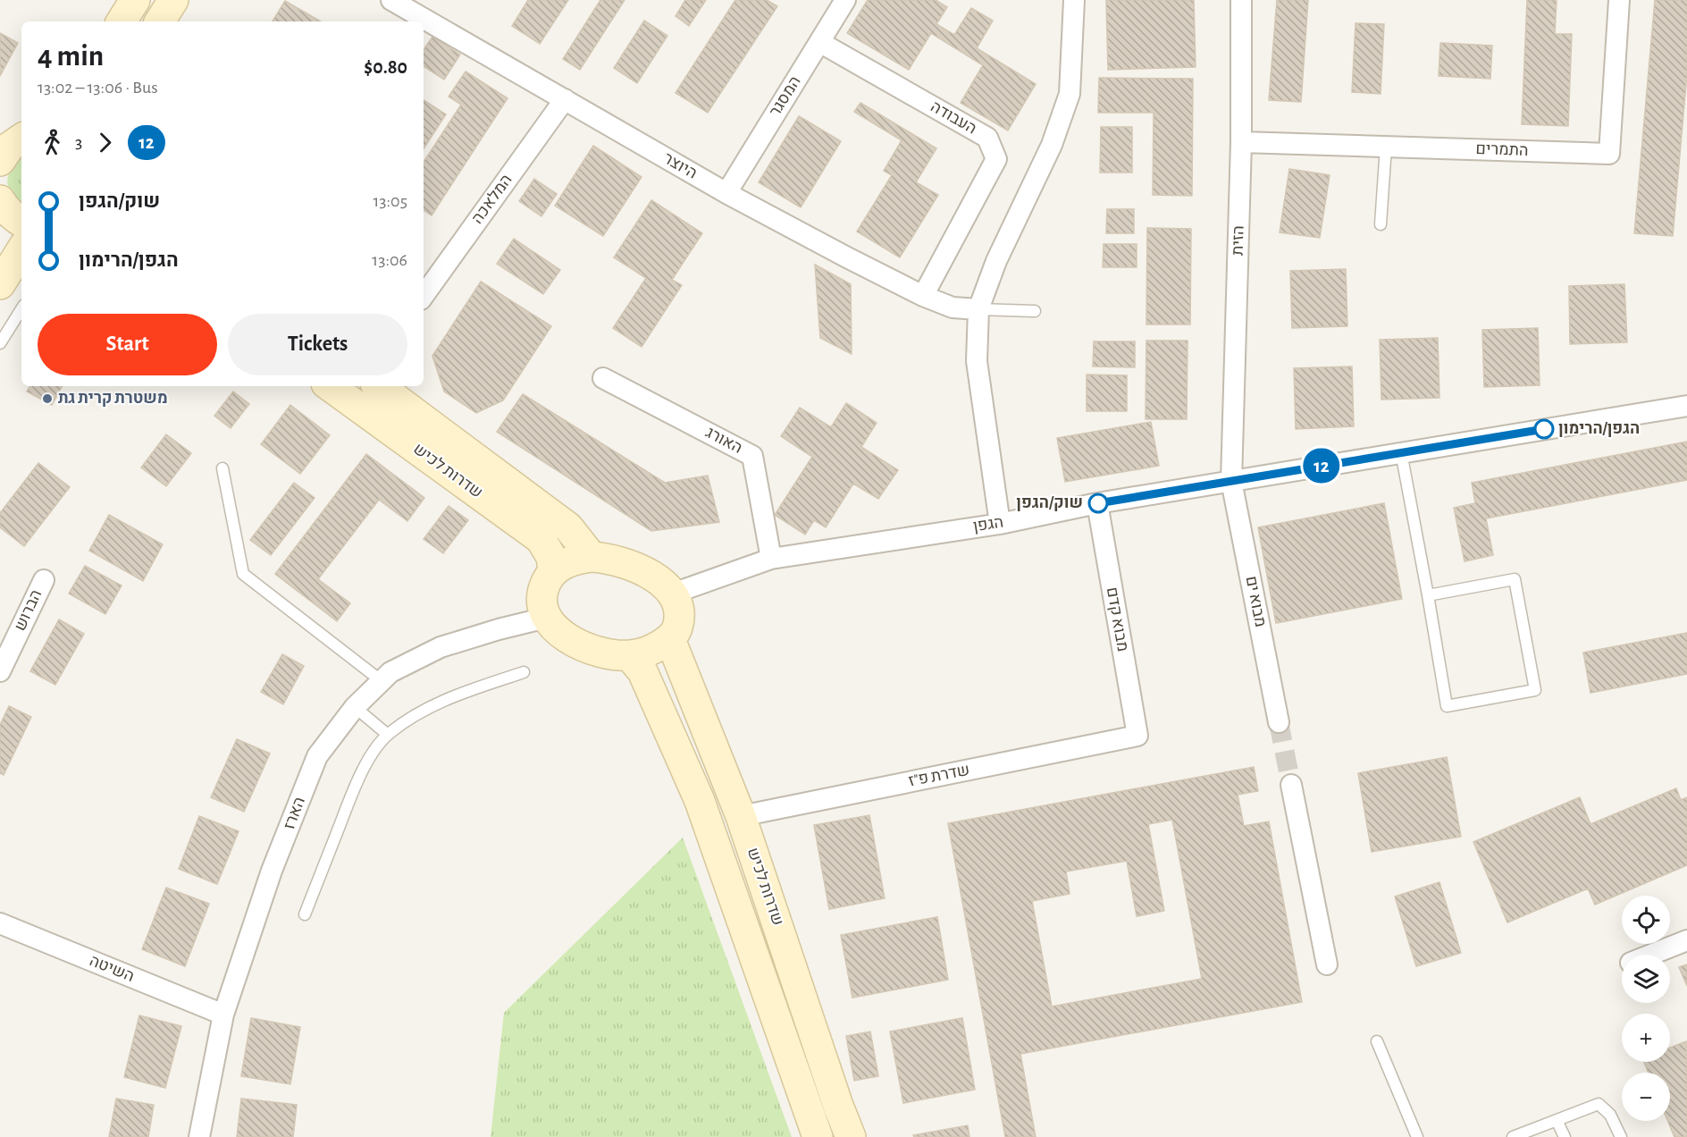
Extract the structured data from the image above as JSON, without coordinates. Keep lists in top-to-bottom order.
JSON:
{
  "streets": {
    "main road": ["שדרות לכיש"],
    "street": [
      "המסגר",
      "העבודה",
      "התמרים",
      "היוצר",
      "המלאכה",
      "הזית",
      "האורג",
      "הגפן",
      "מבוא ים",
      "הברוש",
      "מבוא קדם",
      "שדרת פ\"ז",
      "הארז",
      "השיטה"
    ]
  },
  "crossings": [
    ["המסגר", "העבודה"],
    ["המסגר", "היוצר"],
    ["העבודה", "היוצר"],
    ["התמרים", "הזית"],
    ["היוצר", "המלאכה"],
    ["הזית", "הגפן"],
    ["הזית", "מבוא ים"],
    ["האורג", "הגפן"],
    ["שדרות לכיש", "הגפן"],
    ["שדרות לכיש", "שדרת פ\"ז"],
    ["שדרות לכיש", "הארז"],
    ["הגפן", "מבוא ים"],
    ["הגפן", "מבוא קדם"],
    ["הגפן", "הארז"],
    ["מבוא קדם", "שדרת פ\"ז"],
    ["הארז", "השיטה"]
  ],
  "places": ["משטרת קרית גת", "הגפן/הרימון", "שוק/הגפן"],
  "lines": ["bus line 12"],
  "page": {
    "on_map": "12",
    "heading": ["4 min", "13:02 – 13:06 · Bus", "$0.80"],
    "legs": ["3", "12"],
    "list": [
      {
        "name": "שוק/הגפן",
        "value": "13:05"
      },
      {
        "name": "הגפן/הרימון",
        "value": "13:06"
      }
    ],
    "buttons": ["Start", "Tickets"],
    "map_buttons": ["+", "−"]
  }
}
